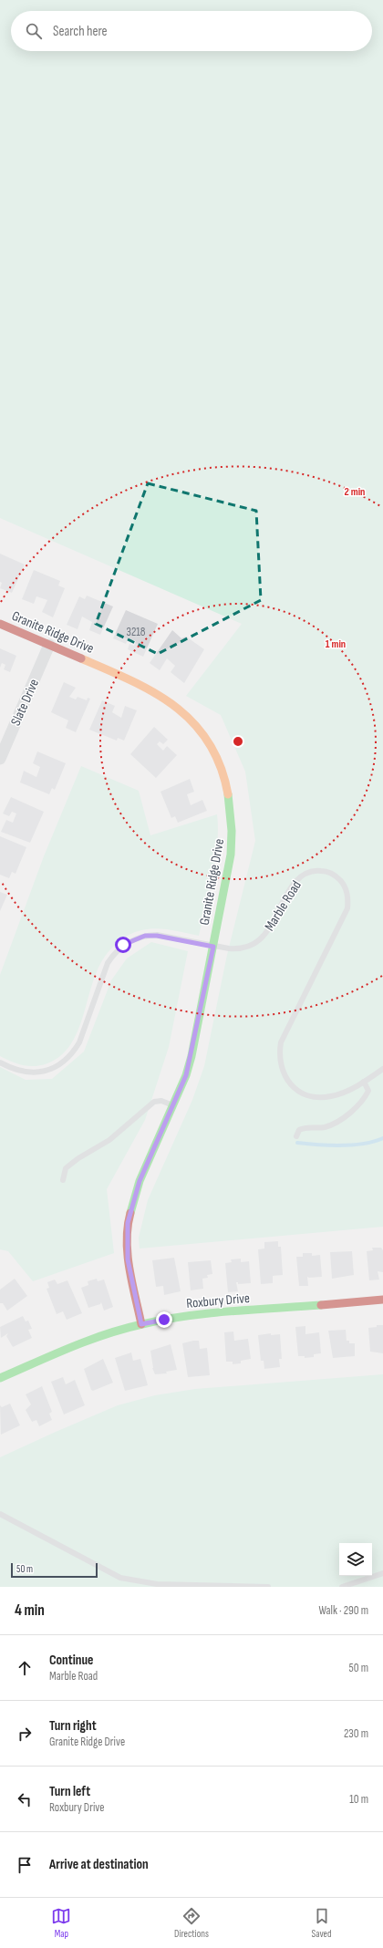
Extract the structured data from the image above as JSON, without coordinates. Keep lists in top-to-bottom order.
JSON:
{
  "streets": {
    "street": ["Granite Ridge Drive", "Slate Drive", "Roxbury Drive"],
    "lane": ["Marble Road"]
  },
  "crossings": [
    ["Granite Ridge Drive", "Slate Drive"],
    ["Granite Ridge Drive", "Marble Road"],
    ["Granite Ridge Drive", "Roxbury Drive"]
  ],
  "house_numbers": ["3218"],
  "scale_bar": "50 m",
  "page": {
    "search": "Search here",
    "scale": "50 m",
    "heading": ["4 min", "Walk · 290 m"],
    "list": [
      ["Continue", "Marble Road", "50 m"],
      ["Turn right", "Granite Ridge Drive", "230 m"],
      ["Turn left", "Roxbury Drive", "10 m"],
      "Arrive at destination"
    ],
    "nav": ["Map", "Directions", "Saved"]
  },
  "rings": ["2 min", "1 min"]
}
